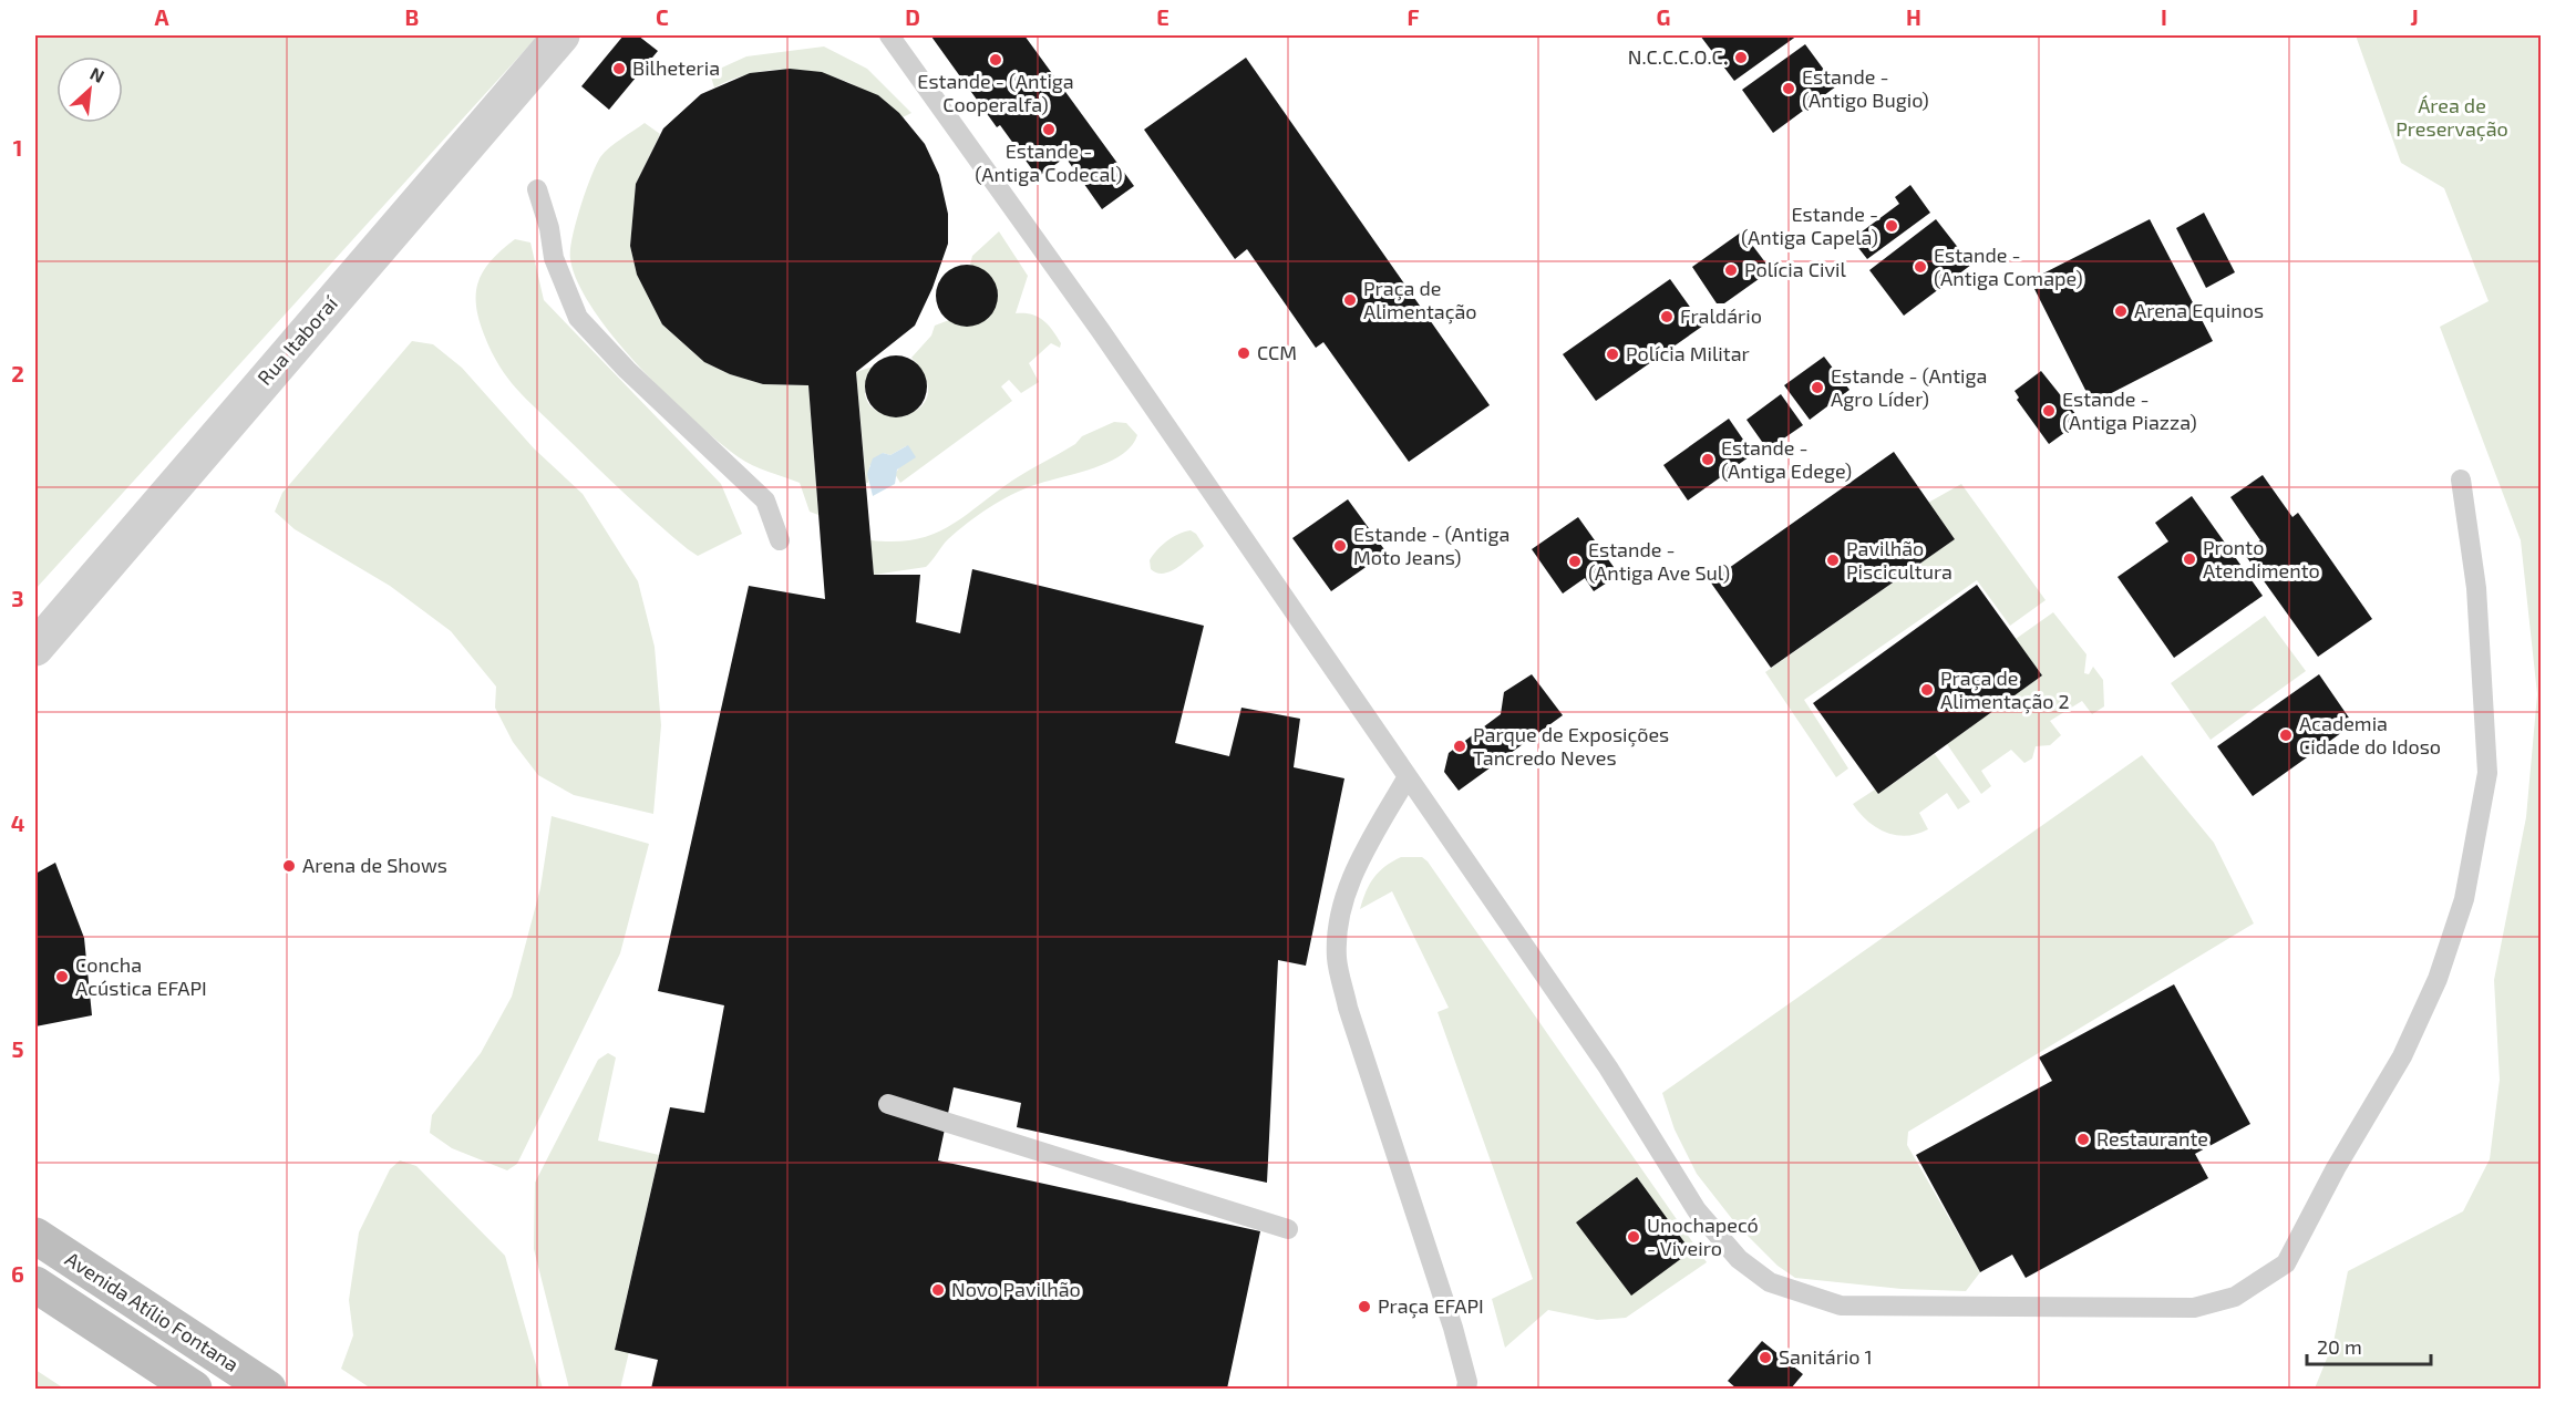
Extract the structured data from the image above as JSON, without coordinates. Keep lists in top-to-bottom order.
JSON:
{
  "streets": {
    "main road": ["Avenida Atílio Fontana"],
    "street": ["Rua Itaboraí"]
  },
  "parks": ["Área de Preservação"],
  "places": [
    "N.C.C.C.O.C.",
    "Estande - (Antiga Cooperalfa)",
    "Bilheteria",
    "Estande - (Antigo Bugio)",
    "Estande - (Antiga Codecal)",
    "Estande - (Antiga Capela)",
    "Estande - (Antiga Comape)",
    "Polícia Civil",
    "Praça de Alimentação",
    "Arena Equinos",
    "Fraldário",
    "CCM",
    "Polícia Militar",
    "Estande - (Antiga Agro Líder)",
    "Estande - (Antiga Piazza)",
    "Estande - (Antiga Edege)",
    "Estande - (Antiga Moto Jeans)",
    "Pronto Atendimento",
    "Pavilhão Piscicultura",
    "Estande - (Antiga Ave Sul)",
    "Praça de Alimentação 2",
    "Academia Cidade do Idoso",
    "Parque de Exposições Tancredo Neves",
    "Arena de Shows",
    "Concha Acústica EFAPI",
    "Restaurante",
    "Unochapecó - Viveiro",
    "Novo Pavilhão",
    "Praça EFAPI",
    "Sanitário 1"
  ],
  "scale_bar": "20 m",
  "north": "top right",
  "grid": {
    "columns": [
      "A",
      "B",
      "C",
      "D",
      "E",
      "F",
      "G",
      "H",
      "I",
      "J"
    ],
    "rows": [
      "1",
      "2",
      "3",
      "4",
      "5",
      "6"
    ]
  }
}
